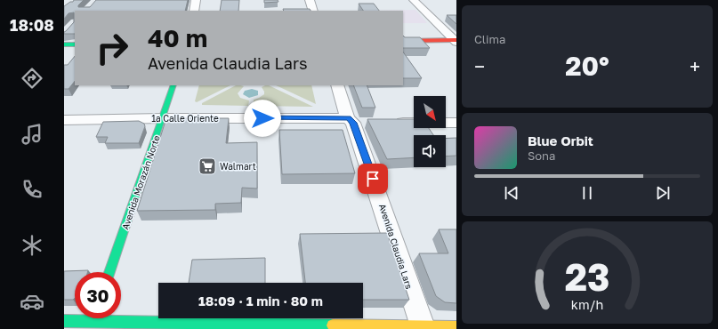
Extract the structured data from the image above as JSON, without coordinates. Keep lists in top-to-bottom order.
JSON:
{
  "streets": {
    "street": ["1a Calle Oriente", "Avenida Morazán Norte", "Avenida Claudia Lars"]
  },
  "crossings": [
    ["1a Calle Oriente", "Avenida Morazán Norte"],
    ["1a Calle Oriente", "Avenida Claudia Lars"]
  ],
  "places": {
    "supermarket": ["Walmart"]
  },
  "north": "bottom right",
  "page": {
    "tabs": "18:08",
    "tile": "Clima",
    "turn": ["40 m", "Avenida Claudia Lars"],
    "heat": ["−", "20°", "+"],
    "song": ["Blue Orbit", "Sona"],
    "limit": "30",
    "trip": "18:09 · 1 min · 80 m",
    "gauge": ["23", "km/h"]
  }
}
